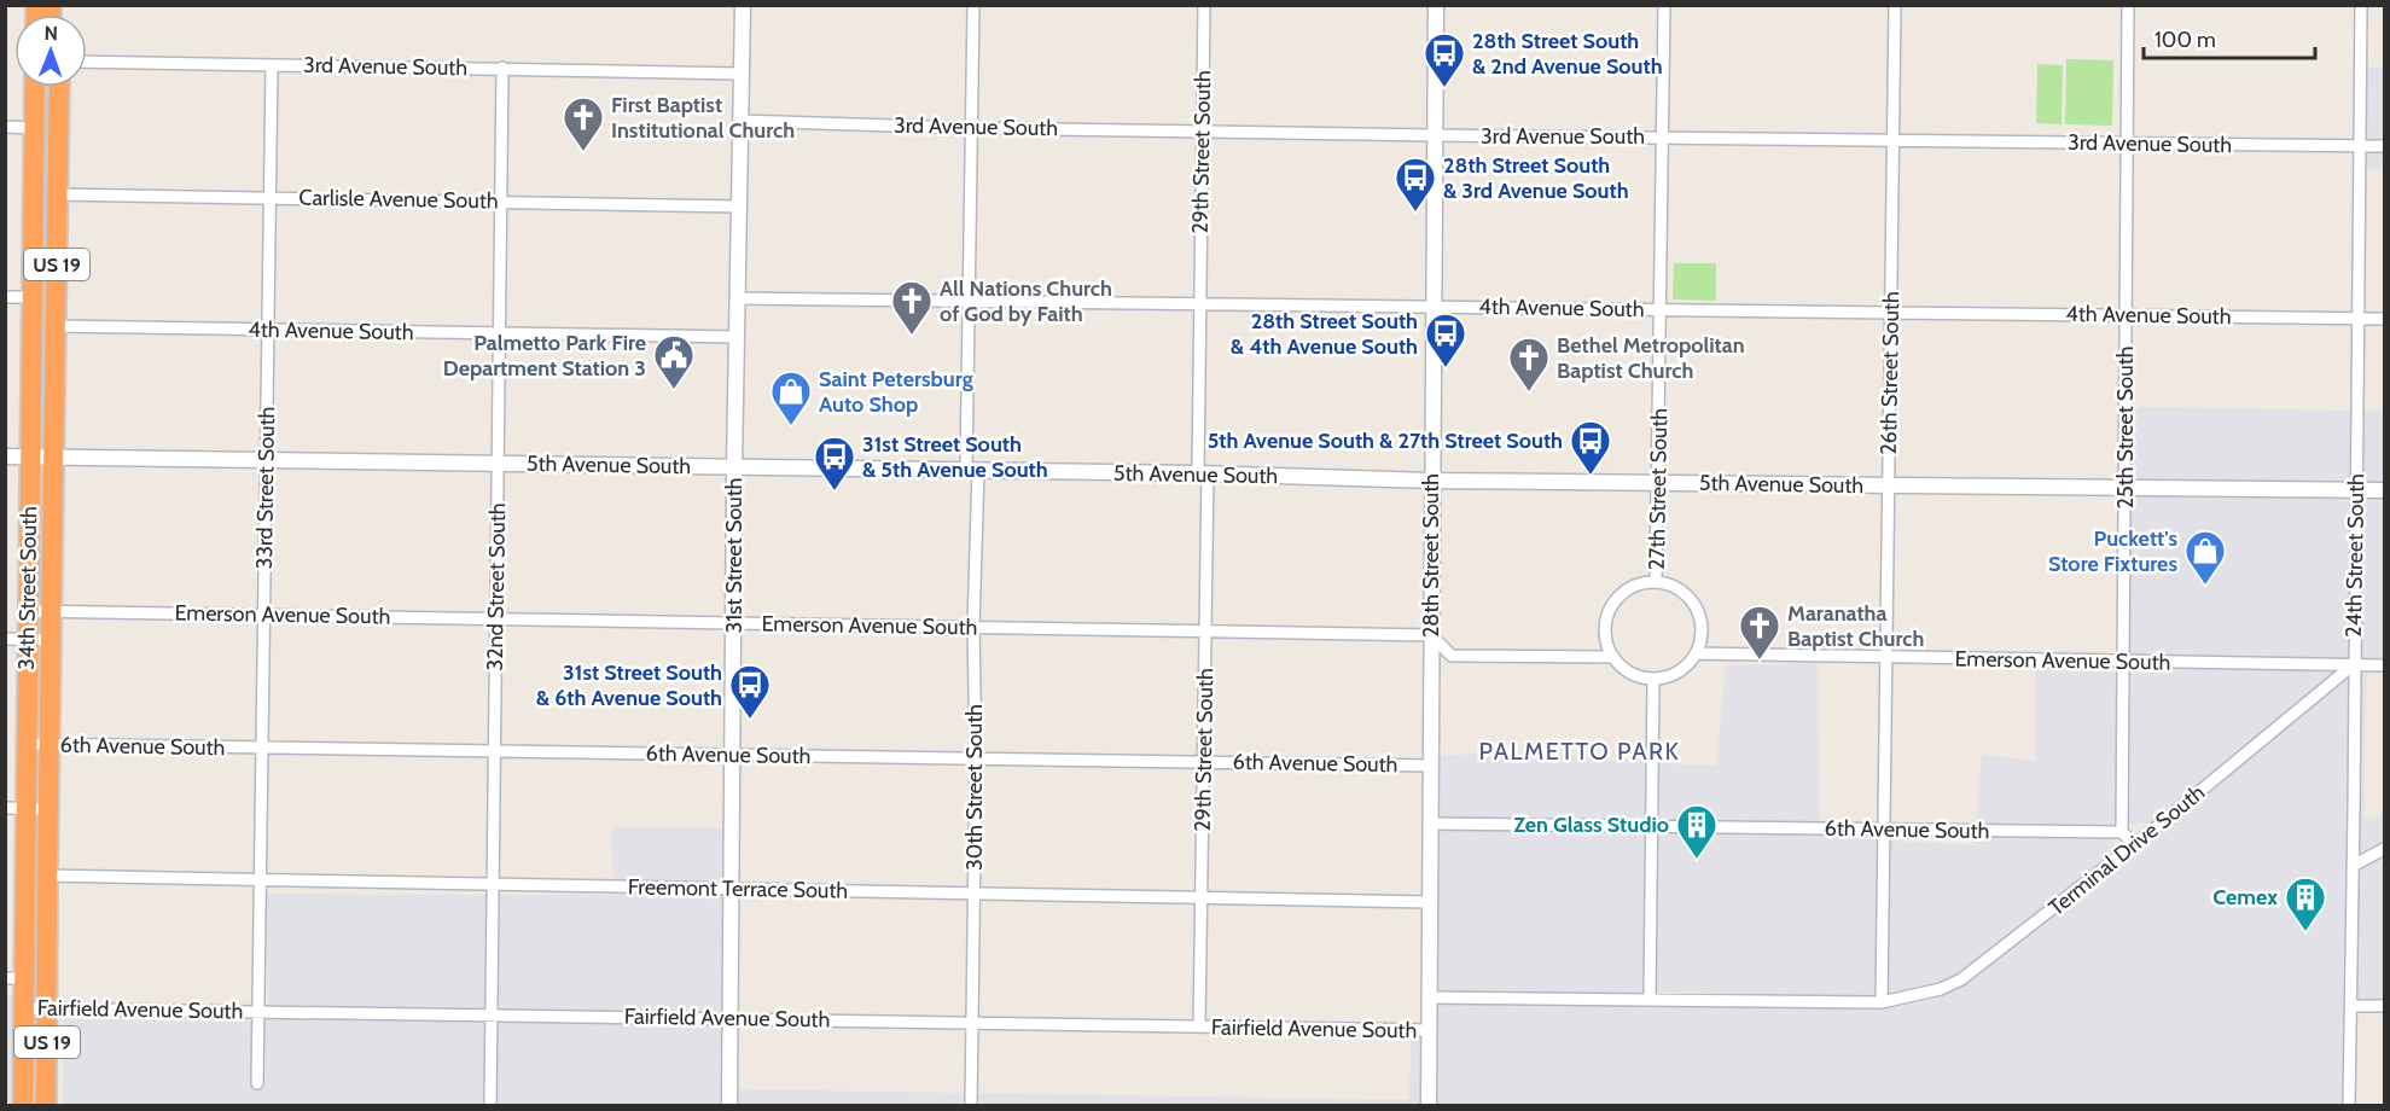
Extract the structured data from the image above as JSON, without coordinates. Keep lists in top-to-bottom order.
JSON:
{
  "streets": {
    "highway": ["US 19", "34th Street South"],
    "street": [
      "3rd Avenue South",
      "29th Street South",
      "Carlisle Avenue South",
      "4th Avenue South",
      "26th Street South",
      "25th Street South",
      "5th Avenue South",
      "33rd Street South",
      "27th Street South",
      "31st Street South",
      "28th Street South",
      "24th Street South",
      "32nd Street South",
      "Emerson Avenue South",
      "6th Avenue South",
      "30th Street South",
      "Terminal Drive South",
      "Freemont Terrace South",
      "Fairfield Avenue South"
    ]
  },
  "crossings": [
    ["3rd Avenue South", "29th Street South"],
    ["3rd Avenue South", "26th Street South"],
    ["3rd Avenue South", "25th Street South"],
    ["3rd Avenue South", "33rd Street South"],
    ["3rd Avenue South", "27th Street South"],
    ["3rd Avenue South", "31st Street South"],
    ["3rd Avenue South", "28th Street South"],
    ["3rd Avenue South", "24th Street South"],
    ["3rd Avenue South", "32nd Street South"],
    ["3rd Avenue South", "30th Street South"],
    ["29th Street South", "4th Avenue South"],
    ["29th Street South", "5th Avenue South"],
    ["29th Street South", "Emerson Avenue South"],
    ["29th Street South", "6th Avenue South"],
    ["29th Street South", "Freemont Terrace South"],
    ["29th Street South", "Fairfield Avenue South"],
    ["Carlisle Avenue South", "33rd Street South"],
    ["Carlisle Avenue South", "31st Street South"],
    ["Carlisle Avenue South", "32nd Street South"],
    ["Carlisle Avenue South", "34th Street South"],
    ["4th Avenue South", "26th Street South"],
    ["4th Avenue South", "25th Street South"],
    ["4th Avenue South", "33rd Street South"],
    ["4th Avenue South", "27th Street South"],
    ["4th Avenue South", "31st Street South"],
    ["4th Avenue South", "28th Street South"],
    ["4th Avenue South", "24th Street South"],
    ["4th Avenue South", "32nd Street South"],
    ["4th Avenue South", "34th Street South"],
    ["4th Avenue South", "30th Street South"],
    ["26th Street South", "5th Avenue South"],
    ["26th Street South", "Emerson Avenue South"],
    ["26th Street South", "6th Avenue South"],
    ["26th Street South", "Terminal Drive South"],
    ["26th Street South", "Fairfield Avenue South"],
    ["25th Street South", "5th Avenue South"],
    ["25th Street South", "Emerson Avenue South"],
    ["25th Street South", "6th Avenue South"],
    ["5th Avenue South", "33rd Street South"],
    ["5th Avenue South", "27th Street South"],
    ["5th Avenue South", "31st Street South"],
    ["5th Avenue South", "28th Street South"],
    ["5th Avenue South", "24th Street South"],
    ["5th Avenue South", "32nd Street South"],
    ["5th Avenue South", "34th Street South"],
    ["5th Avenue South", "30th Street South"],
    ["33rd Street South", "Emerson Avenue South"],
    ["33rd Street South", "6th Avenue South"],
    ["33rd Street South", "Freemont Terrace South"],
    ["33rd Street South", "Fairfield Avenue South"],
    ["27th Street South", "Emerson Avenue South"],
    ["31st Street South", "Emerson Avenue South"],
    ["31st Street South", "6th Avenue South"],
    ["31st Street South", "Freemont Terrace South"],
    ["31st Street South", "Fairfield Avenue South"],
    ["28th Street South", "Emerson Avenue South"],
    ["28th Street South", "6th Avenue South"],
    ["28th Street South", "Freemont Terrace South"],
    ["28th Street South", "Fairfield Avenue South"],
    ["24th Street South", "Emerson Avenue South"],
    ["24th Street South", "Terminal Drive South"],
    ["32nd Street South", "Emerson Avenue South"],
    ["32nd Street South", "6th Avenue South"],
    ["32nd Street South", "Freemont Terrace South"],
    ["32nd Street South", "Fairfield Avenue South"],
    ["34th Street South", "Emerson Avenue South"],
    ["34th Street South", "6th Avenue South"],
    ["34th Street South", "Freemont Terrace South"],
    ["34th Street South", "Fairfield Avenue South"],
    ["Emerson Avenue South", "30th Street South"],
    ["Emerson Avenue South", "Terminal Drive South"],
    ["6th Avenue South", "30th Street South"],
    ["30th Street South", "Freemont Terrace South"],
    ["30th Street South", "Fairfield Avenue South"],
    ["Terminal Drive South", "Fairfield Avenue South"]
  ],
  "districts": ["PALMETTO PARK"],
  "places": {
    "bus stop": [
      "28th Street South & 2nd Avenue South",
      "28th Street South & 3rd Avenue South",
      "28th Street South & 4th Avenue South",
      "5th Avenue South & 27th Street South",
      "31st Street South & 5th Avenue South",
      "31st Street South & 6th Avenue South"
    ],
    "church": [
      "First Baptist Institutional Church",
      "All Nations Church of God by Faith",
      "Bethel Metropolitan Baptist Church",
      "Maranatha Baptist Church"
    ],
    "public building": ["Palmetto Park Fire Department Station 3"],
    "shop": ["Saint Petersburg Auto Shop", "Puckett's Store Fixtures"],
    "building": ["Zen Glass Studio", "Cemex"]
  },
  "scale_bar": "100 m",
  "north": "top"
}
